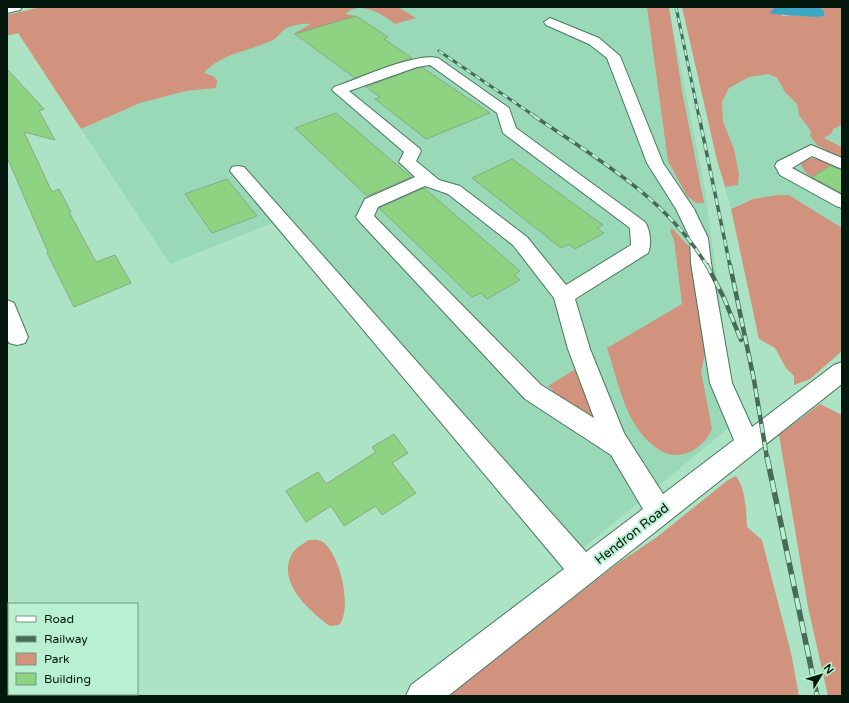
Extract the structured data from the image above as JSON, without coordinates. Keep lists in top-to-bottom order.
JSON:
{
  "streets": {
    "street": ["Hendron Road"]
  },
  "legend": [
    "Road",
    "Railway",
    "Park",
    "Building"
  ],
  "north": "top right"
}
